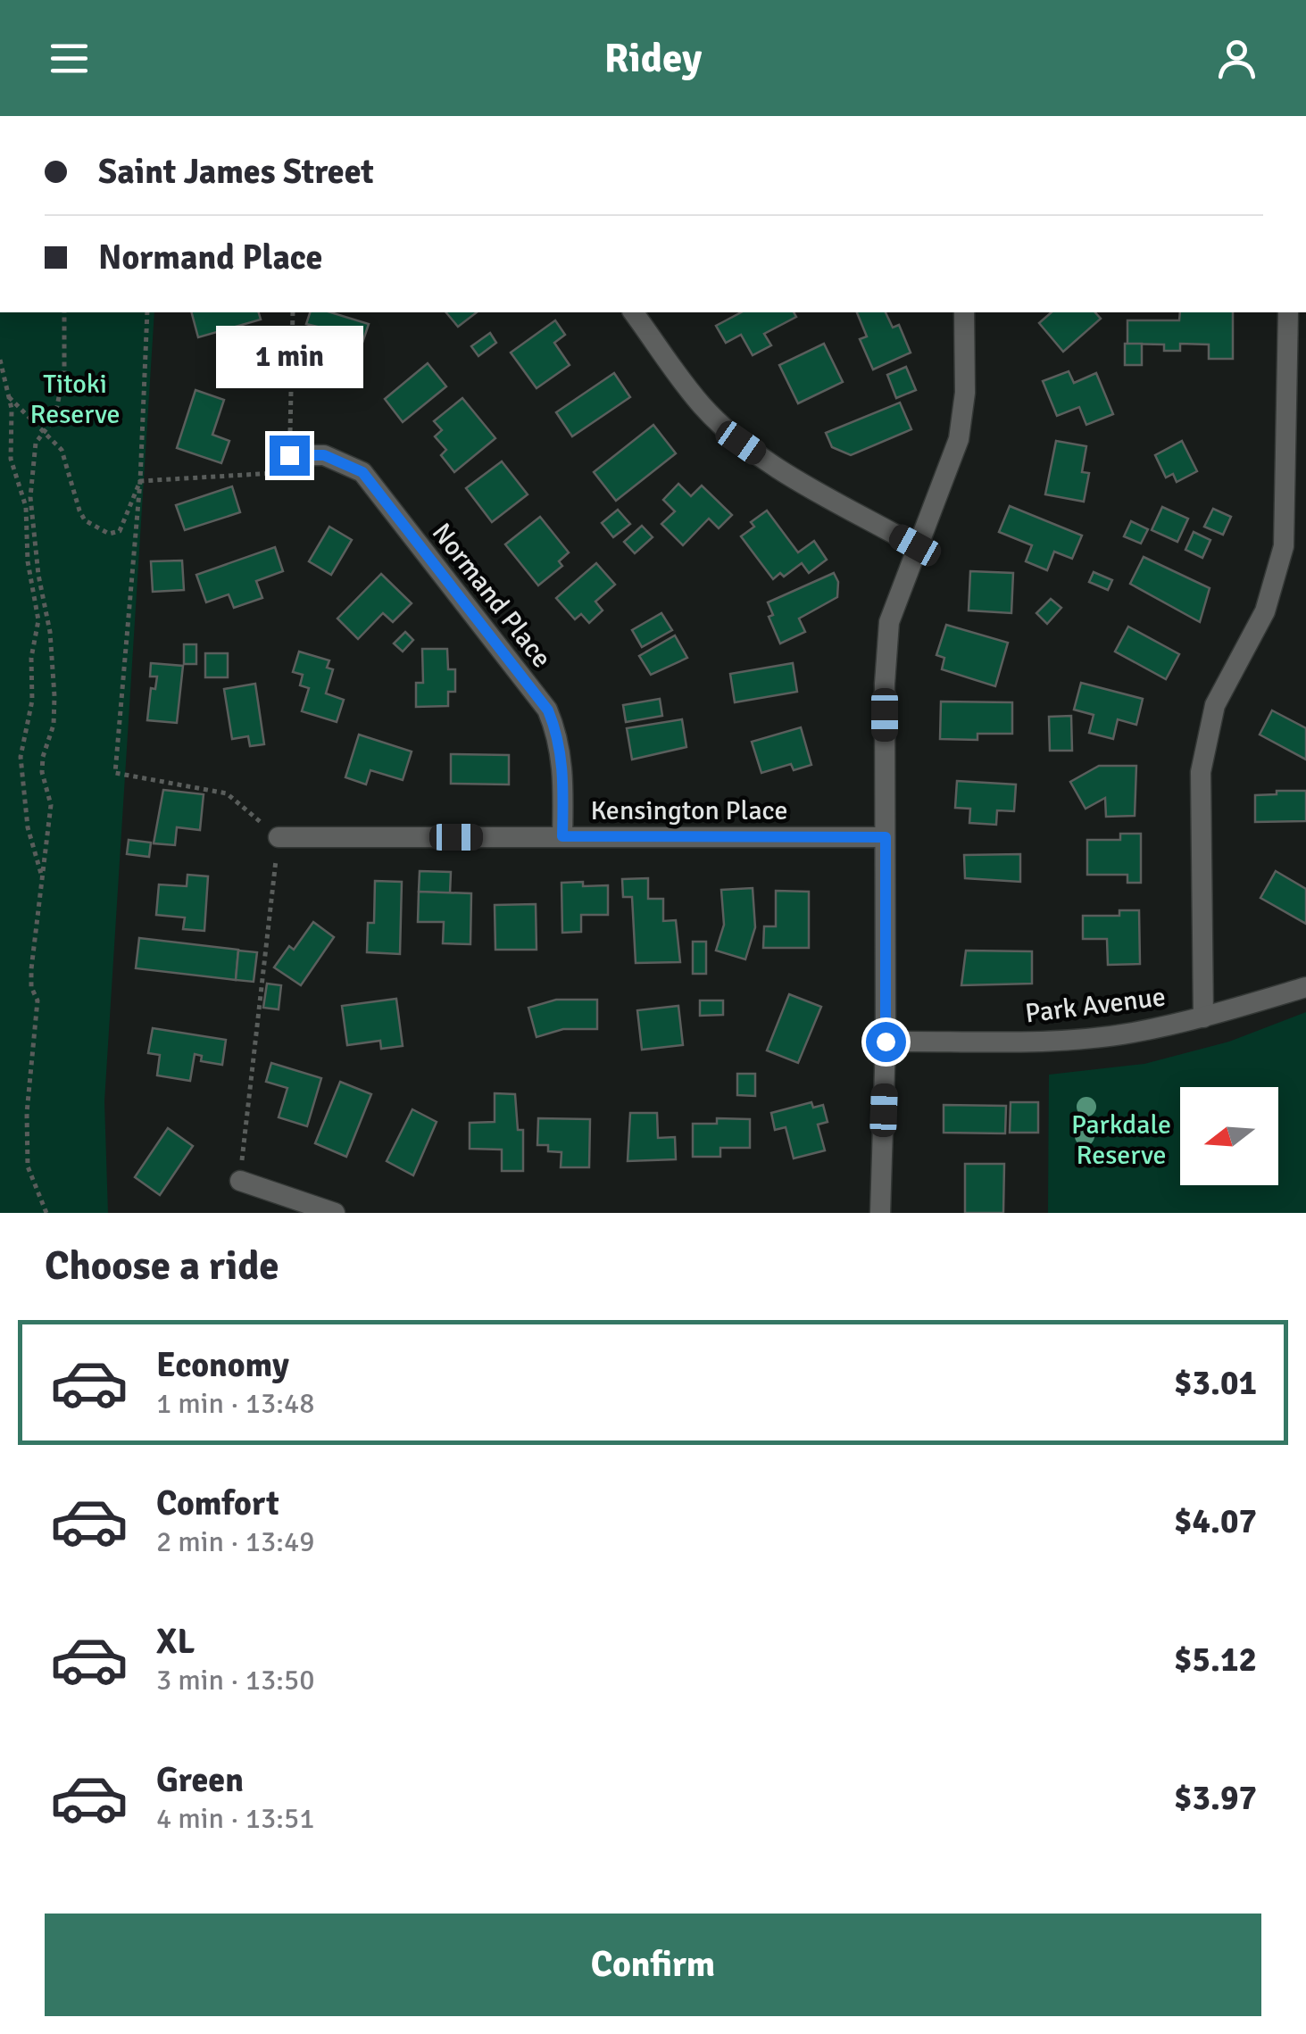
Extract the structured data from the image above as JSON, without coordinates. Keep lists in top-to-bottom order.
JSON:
{
  "streets": {
    "street": ["Normand Place", "Kensington Place", "Park Avenue"]
  },
  "crossings": [
    ["Normand Place", "Kensington Place"]
  ],
  "parks": ["Titoki Reserve", "Parkdale Reserve"],
  "north": "left",
  "page": {
    "header": "Ridey",
    "banner": ["Saint James Street", "Normand Place"],
    "bubble": "1 min",
    "heading": "Choose a ride",
    "list": [
      {
        "name": "Economy",
        "note": "1 min · 13:48",
        "value": "$3.01"
      },
      {
        "name": "Comfort",
        "note": "2 min · 13:49",
        "value": "$4.07"
      },
      {
        "name": "XL",
        "note": "3 min · 13:50",
        "value": "$5.12"
      },
      {
        "name": "Green",
        "note": "4 min · 13:51",
        "value": "$3.97"
      }
    ],
    "buttons": "Confirm"
  }
}
